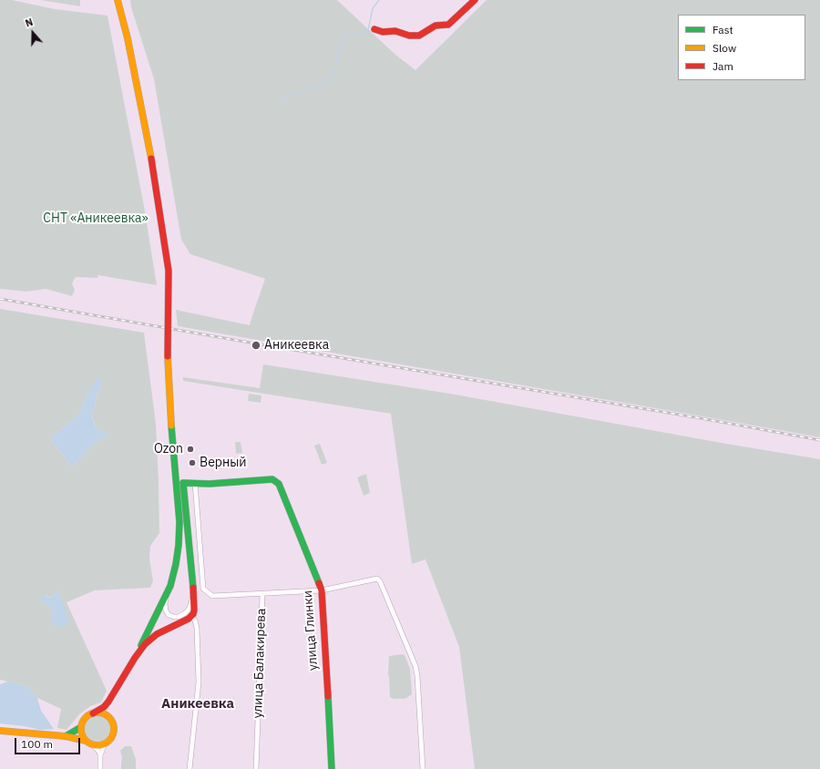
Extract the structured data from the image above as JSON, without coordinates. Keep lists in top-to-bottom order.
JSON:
{
  "streets": {
    "street": ["улица Глинки", "улица Балакирева"]
  },
  "crossings": [
    ["улица Глинки", "улица Балакирева"]
  ],
  "districts": ["Аникеевка"],
  "parks": ["СНТ «Аникеевка»"],
  "places": ["Аникеевка", "Ozon", "Верный"],
  "legend": ["Fast", "Slow", "Jam"],
  "scale_bar": "100 m",
  "north": "top"
}
